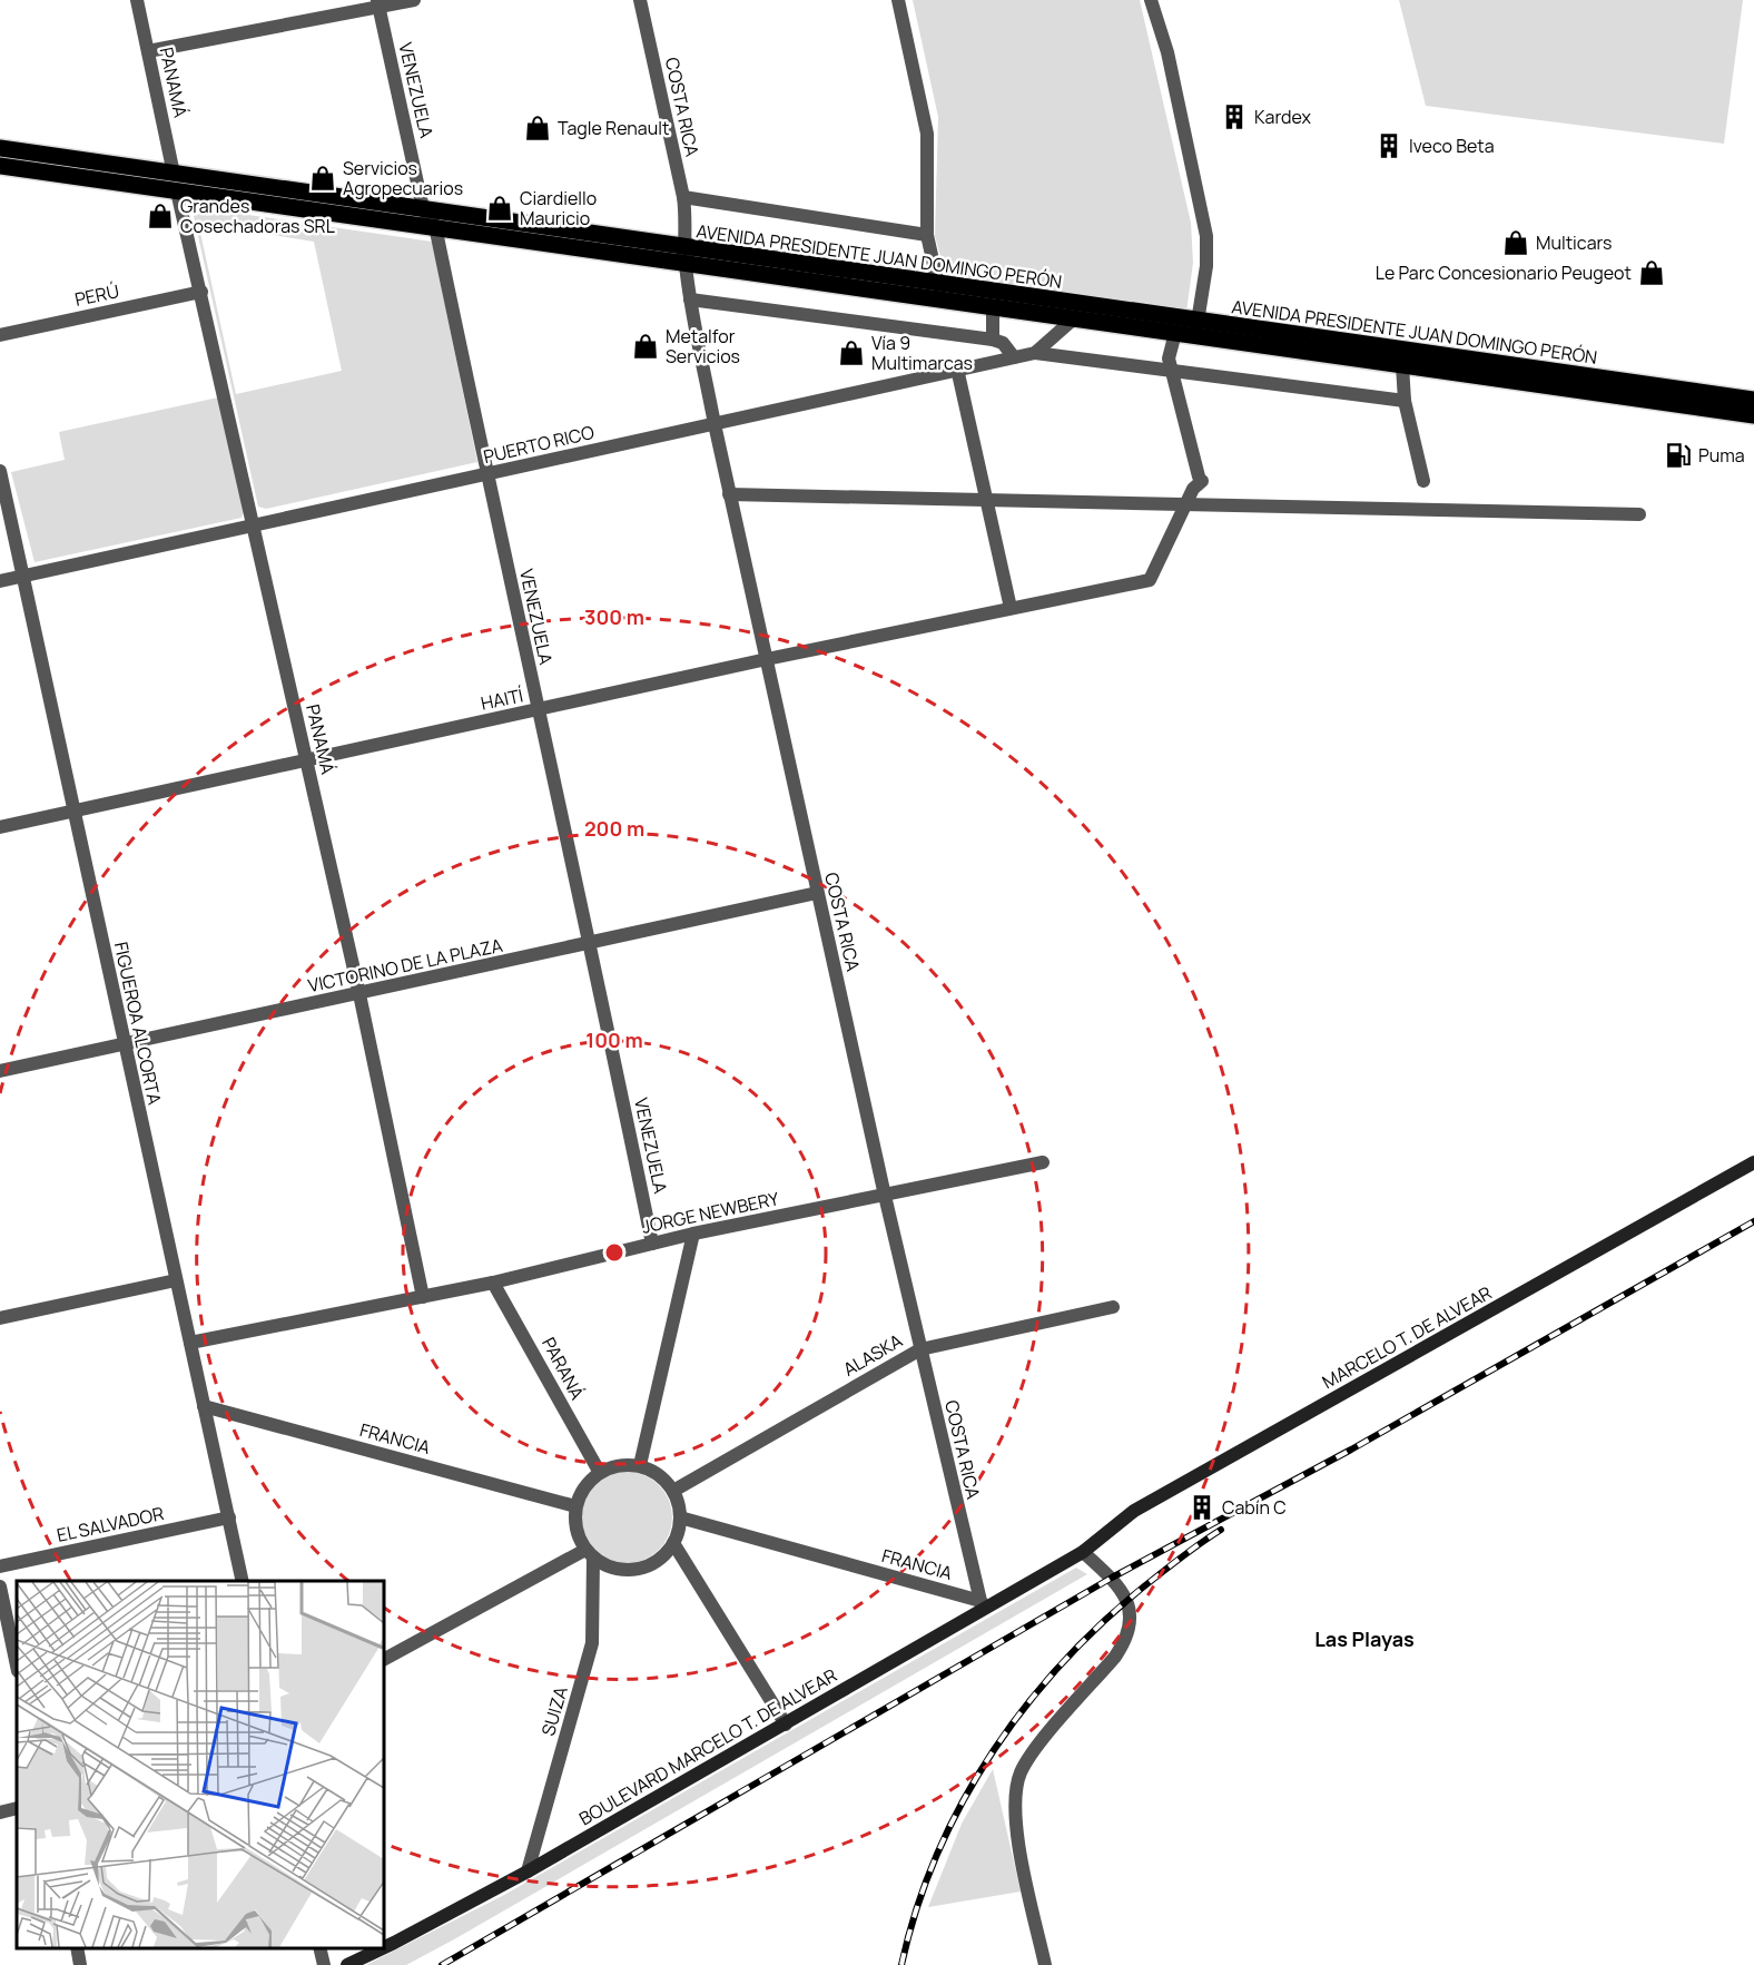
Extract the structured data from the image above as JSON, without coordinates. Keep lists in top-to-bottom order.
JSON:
{
  "streets": {
    "main road": ["AVENIDA PRESIDENTE JUAN DOMINGO PERÓN", "MARCELO T. DE ALVEAR", "BOULEVARD MARCELO T. DE ALVEAR"],
    "street": [
      "PANAMÁ",
      "VENEZUELA",
      "COSTA RICA",
      "PERÚ",
      "PUERTO RICO",
      "HAITÍ",
      "VICTORINO DE LA PLAZA",
      "FIGUEROA ALCORTA",
      "JORGE NEWBERY",
      "ALASKA",
      "PARANÁ",
      "FRANCIA",
      "EL SALVADOR",
      "SUIZA"
    ]
  },
  "crossings": [
    ["PANAMÁ", "AVENIDA PRESIDENTE JUAN DOMINGO PERÓN"],
    ["PANAMÁ", "PERÚ"],
    ["PANAMÁ", "PUERTO RICO"],
    ["PANAMÁ", "HAITÍ"],
    ["PANAMÁ", "VICTORINO DE LA PLAZA"],
    ["PANAMÁ", "JORGE NEWBERY"],
    ["VENEZUELA", "AVENIDA PRESIDENTE JUAN DOMINGO PERÓN"],
    ["VENEZUELA", "PUERTO RICO"],
    ["VENEZUELA", "HAITÍ"],
    ["VENEZUELA", "VICTORINO DE LA PLAZA"],
    ["VENEZUELA", "JORGE NEWBERY"],
    ["COSTA RICA", "AVENIDA PRESIDENTE JUAN DOMINGO PERÓN"],
    ["COSTA RICA", "PUERTO RICO"],
    ["COSTA RICA", "HAITÍ"],
    ["COSTA RICA", "VICTORINO DE LA PLAZA"],
    ["COSTA RICA", "JORGE NEWBERY"],
    ["COSTA RICA", "ALASKA"],
    ["COSTA RICA", "FRANCIA"],
    ["COSTA RICA", "BOULEVARD MARCELO T. DE ALVEAR"],
    ["AVENIDA PRESIDENTE JUAN DOMINGO PERÓN", "PUERTO RICO"],
    ["PUERTO RICO", "FIGUEROA ALCORTA"],
    ["HAITÍ", "FIGUEROA ALCORTA"],
    ["VICTORINO DE LA PLAZA", "FIGUEROA ALCORTA"],
    ["FIGUEROA ALCORTA", "JORGE NEWBERY"],
    ["FIGUEROA ALCORTA", "FRANCIA"],
    ["FIGUEROA ALCORTA", "EL SALVADOR"],
    ["JORGE NEWBERY", "PARANÁ"],
    ["MARCELO T. DE ALVEAR", "BOULEVARD MARCELO T. DE ALVEAR"],
    ["ALASKA", "PARANÁ"],
    ["ALASKA", "FRANCIA"],
    ["ALASKA", "SUIZA"],
    ["PARANÁ", "FRANCIA"],
    ["PARANÁ", "SUIZA"],
    ["FRANCIA", "SUIZA"],
    ["FRANCIA", "BOULEVARD MARCELO T. DE ALVEAR"],
    ["SUIZA", "BOULEVARD MARCELO T. DE ALVEAR"]
  ],
  "districts": ["Las Playas"],
  "places": {
    "building": ["Kardex", "Iveco Beta", "Cabín C"],
    "shop": [
      "Tagle Renault",
      "Servicios Agropecuarios",
      "Ciardiello Mauricio",
      "Grandes Cosechadoras SRL",
      "Multicars",
      "Le Parc Concesionario Peugeot",
      "Metalfor Servicios",
      "Vía 9 Multimarcas"
    ],
    "fuel station": ["Puma"]
  },
  "rings": ["300 m", "200 m", "100 m"]
}
